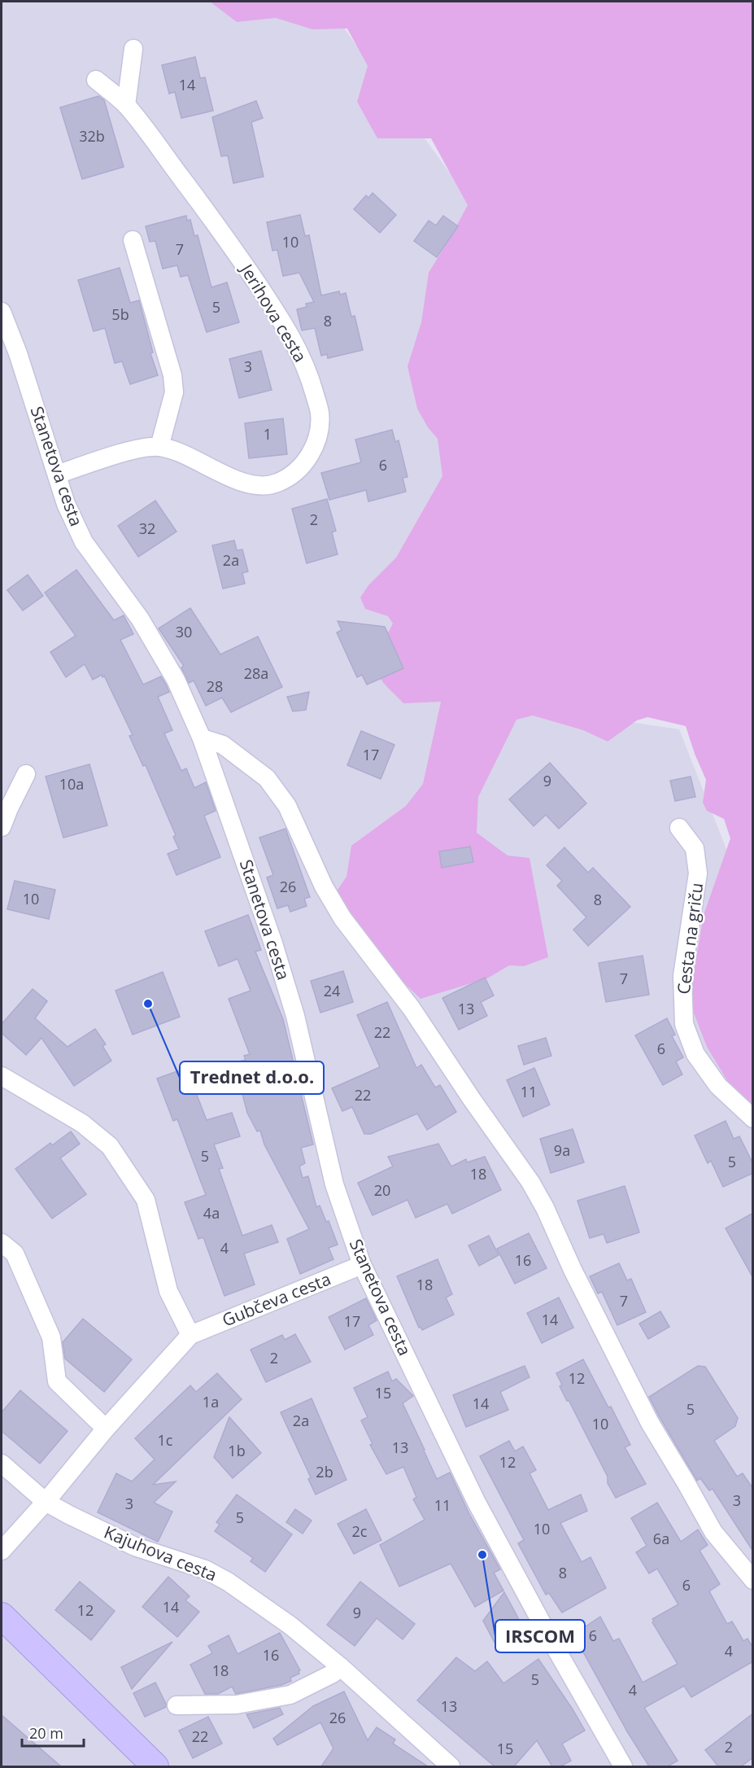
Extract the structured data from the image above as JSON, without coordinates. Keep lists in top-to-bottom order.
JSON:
{
  "streets": {
    "street": [
      "Jerihova cesta",
      "Stanetova cesta",
      "Cesta na griču",
      "Gubčeva cesta",
      "Kajuhova cesta"
    ]
  },
  "crossings": [
    ["Jerihova cesta", "Stanetova cesta"],
    ["Stanetova cesta", "Gubčeva cesta"]
  ],
  "places": ["Trednet d.o.o.", "IRSCOM"],
  "house_numbers": [
    "14",
    "32b",
    "10",
    "7",
    "5",
    "5b",
    "8",
    "3",
    "1",
    "6",
    "2",
    "32",
    "2a",
    "30",
    "28a",
    "28",
    "17",
    "9",
    "10a",
    "26",
    "10",
    "8",
    "7",
    "24",
    "13",
    "22",
    "6",
    "11",
    "22",
    "9a",
    "5",
    "5",
    "18",
    "20",
    "4a",
    "4",
    "16",
    "18",
    "7",
    "14",
    "17",
    "2",
    "12",
    "15",
    "1a",
    "14",
    "5",
    "2a",
    "10",
    "1c",
    "13",
    "1b",
    "12",
    "2b",
    "3",
    "3",
    "11",
    "5",
    "10",
    "2c",
    "6a",
    "8",
    "6",
    "14",
    "12",
    "9",
    "6",
    "4",
    "16",
    "18",
    "5",
    "4",
    "13",
    "26",
    "22",
    "2",
    "15"
  ],
  "scale_bar": "20 m"
}
